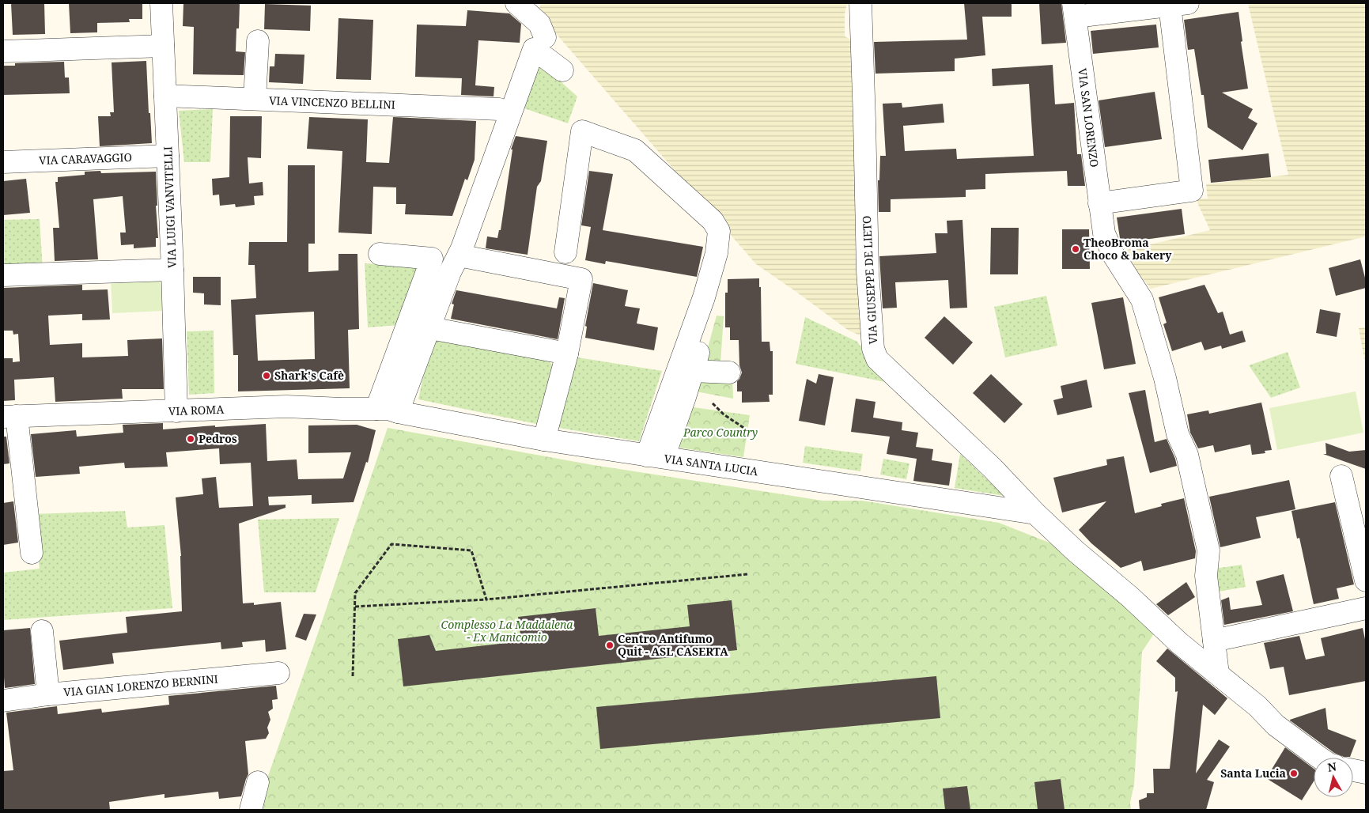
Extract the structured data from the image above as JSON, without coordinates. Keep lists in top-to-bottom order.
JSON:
{
  "streets": {
    "street": [
      "VIA VINCENZO BELLINI",
      "VIA SAN LORENZO",
      "VIA CARAVAGGIO",
      "VIA LUIGI VANVITELLI",
      "VIA GIUSEPPE DE LIETO",
      "VIA ROMA",
      "VIA SANTA LUCIA",
      "VIA GIAN LORENZO BERNINI"
    ]
  },
  "crossings": [
    ["VIA VINCENZO BELLINI", "VIA LUIGI VANVITELLI"],
    ["VIA SAN LORENZO", "VIA GIUSEPPE DE LIETO"],
    ["VIA CARAVAGGIO", "VIA LUIGI VANVITELLI"],
    ["VIA LUIGI VANVITELLI", "VIA ROMA"],
    ["VIA GIUSEPPE DE LIETO", "VIA SANTA LUCIA"],
    ["VIA ROMA", "VIA SANTA LUCIA"]
  ],
  "parks": ["Parco Country", "Complesso La Maddalena - Ex Manicomio"],
  "places": [
    "TheoBroma Choco & bakery",
    "Shark's Cafè",
    "Pedros",
    "Centro Antifumo Quit - ASL CASERTA",
    "Santa Lucia"
  ],
  "north": "top"
}
